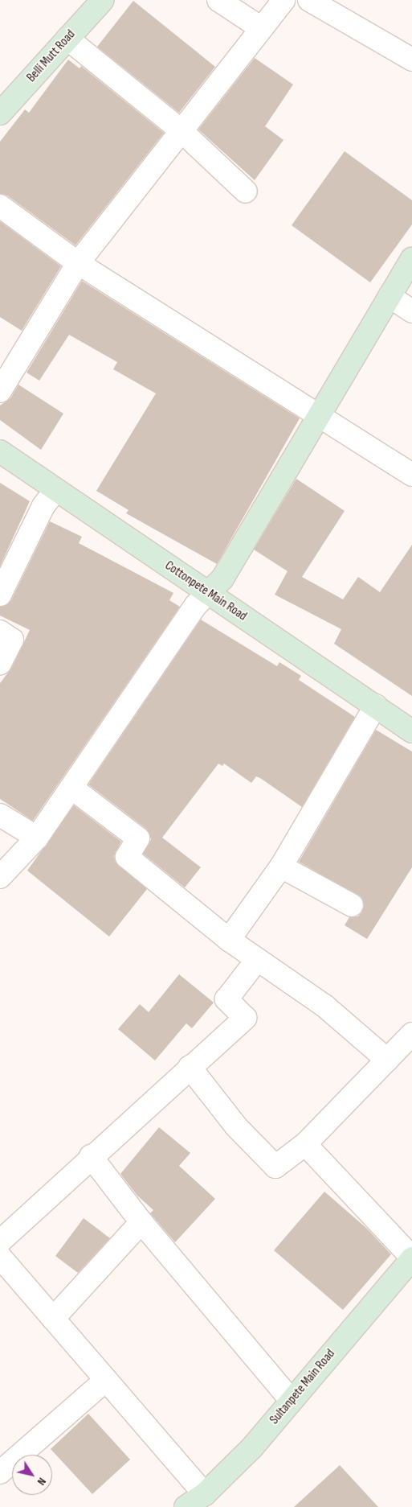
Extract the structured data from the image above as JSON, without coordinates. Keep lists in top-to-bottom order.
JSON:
{
  "streets": {
    "street": ["Belli Mutt Road", "Cottonpete Main Road", "Sultanpete Main Road"]
  },
  "north": "bottom right"
}
